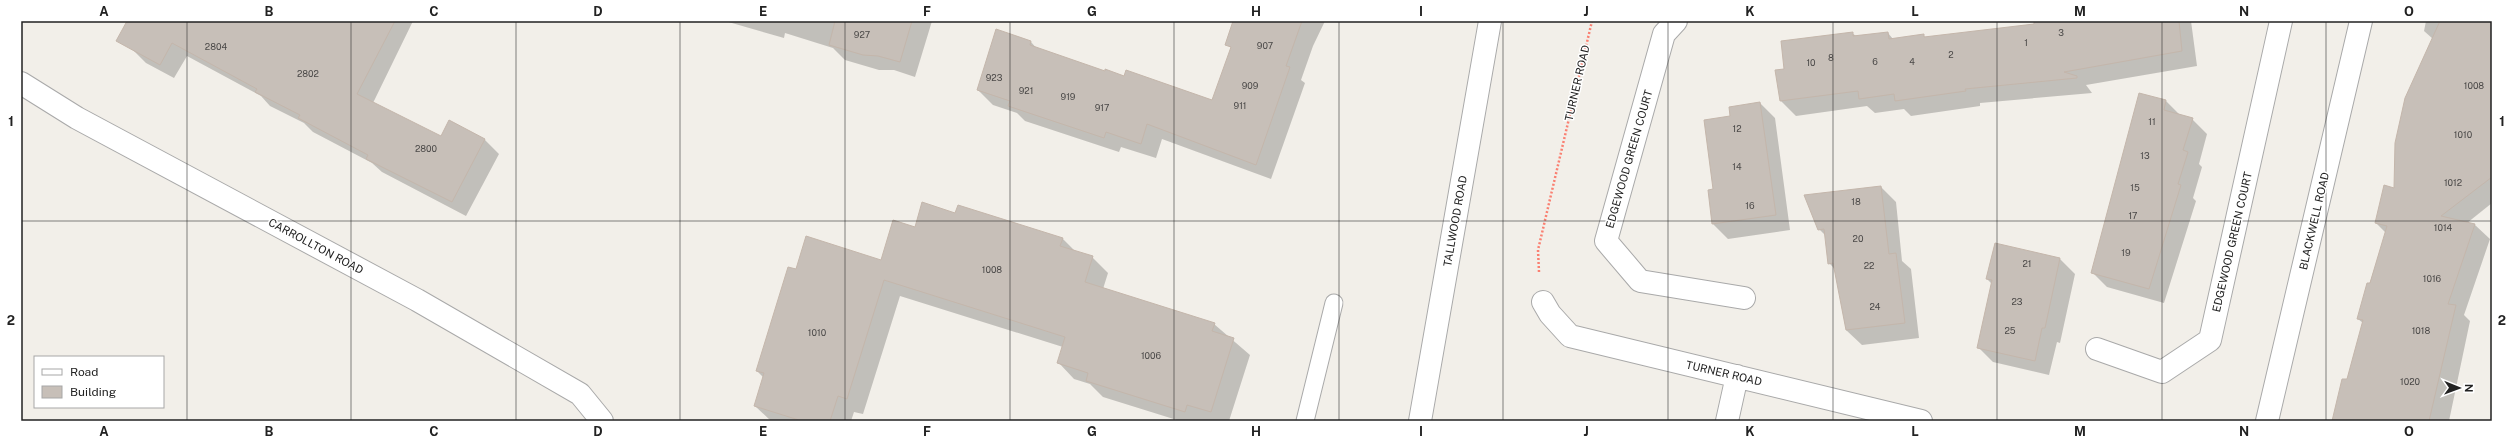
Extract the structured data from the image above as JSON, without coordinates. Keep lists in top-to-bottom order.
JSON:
{
  "streets": {
    "street": [
      "TURNER ROAD",
      "EDGEWOOD GREEN COURT",
      "TALLWOOD ROAD",
      "BLACKWELL ROAD",
      "CARROLLTON ROAD"
    ]
  },
  "house_numbers": [
    "3",
    "927",
    "1",
    "907",
    "2804",
    "2",
    "8",
    "6",
    "4",
    "10",
    "2802",
    "923",
    "909",
    "1008",
    "921",
    "919",
    "911",
    "917",
    "11",
    "12",
    "1010",
    "2800",
    "13",
    "14",
    "1012",
    "15",
    "18",
    "16",
    "17",
    "1014",
    "20",
    "19",
    "21",
    "22",
    "1008",
    "1016",
    "23",
    "24",
    "25",
    "1018",
    "1010",
    "1006",
    "1020"
  ],
  "legend": ["Road", "Building"],
  "north": "right",
  "grid": {
    "columns": [
      "A",
      "B",
      "C",
      "D",
      "E",
      "F",
      "G",
      "H",
      "I",
      "J",
      "K",
      "L",
      "M",
      "N",
      "O"
    ],
    "rows": ["1", "2"]
  }
}
